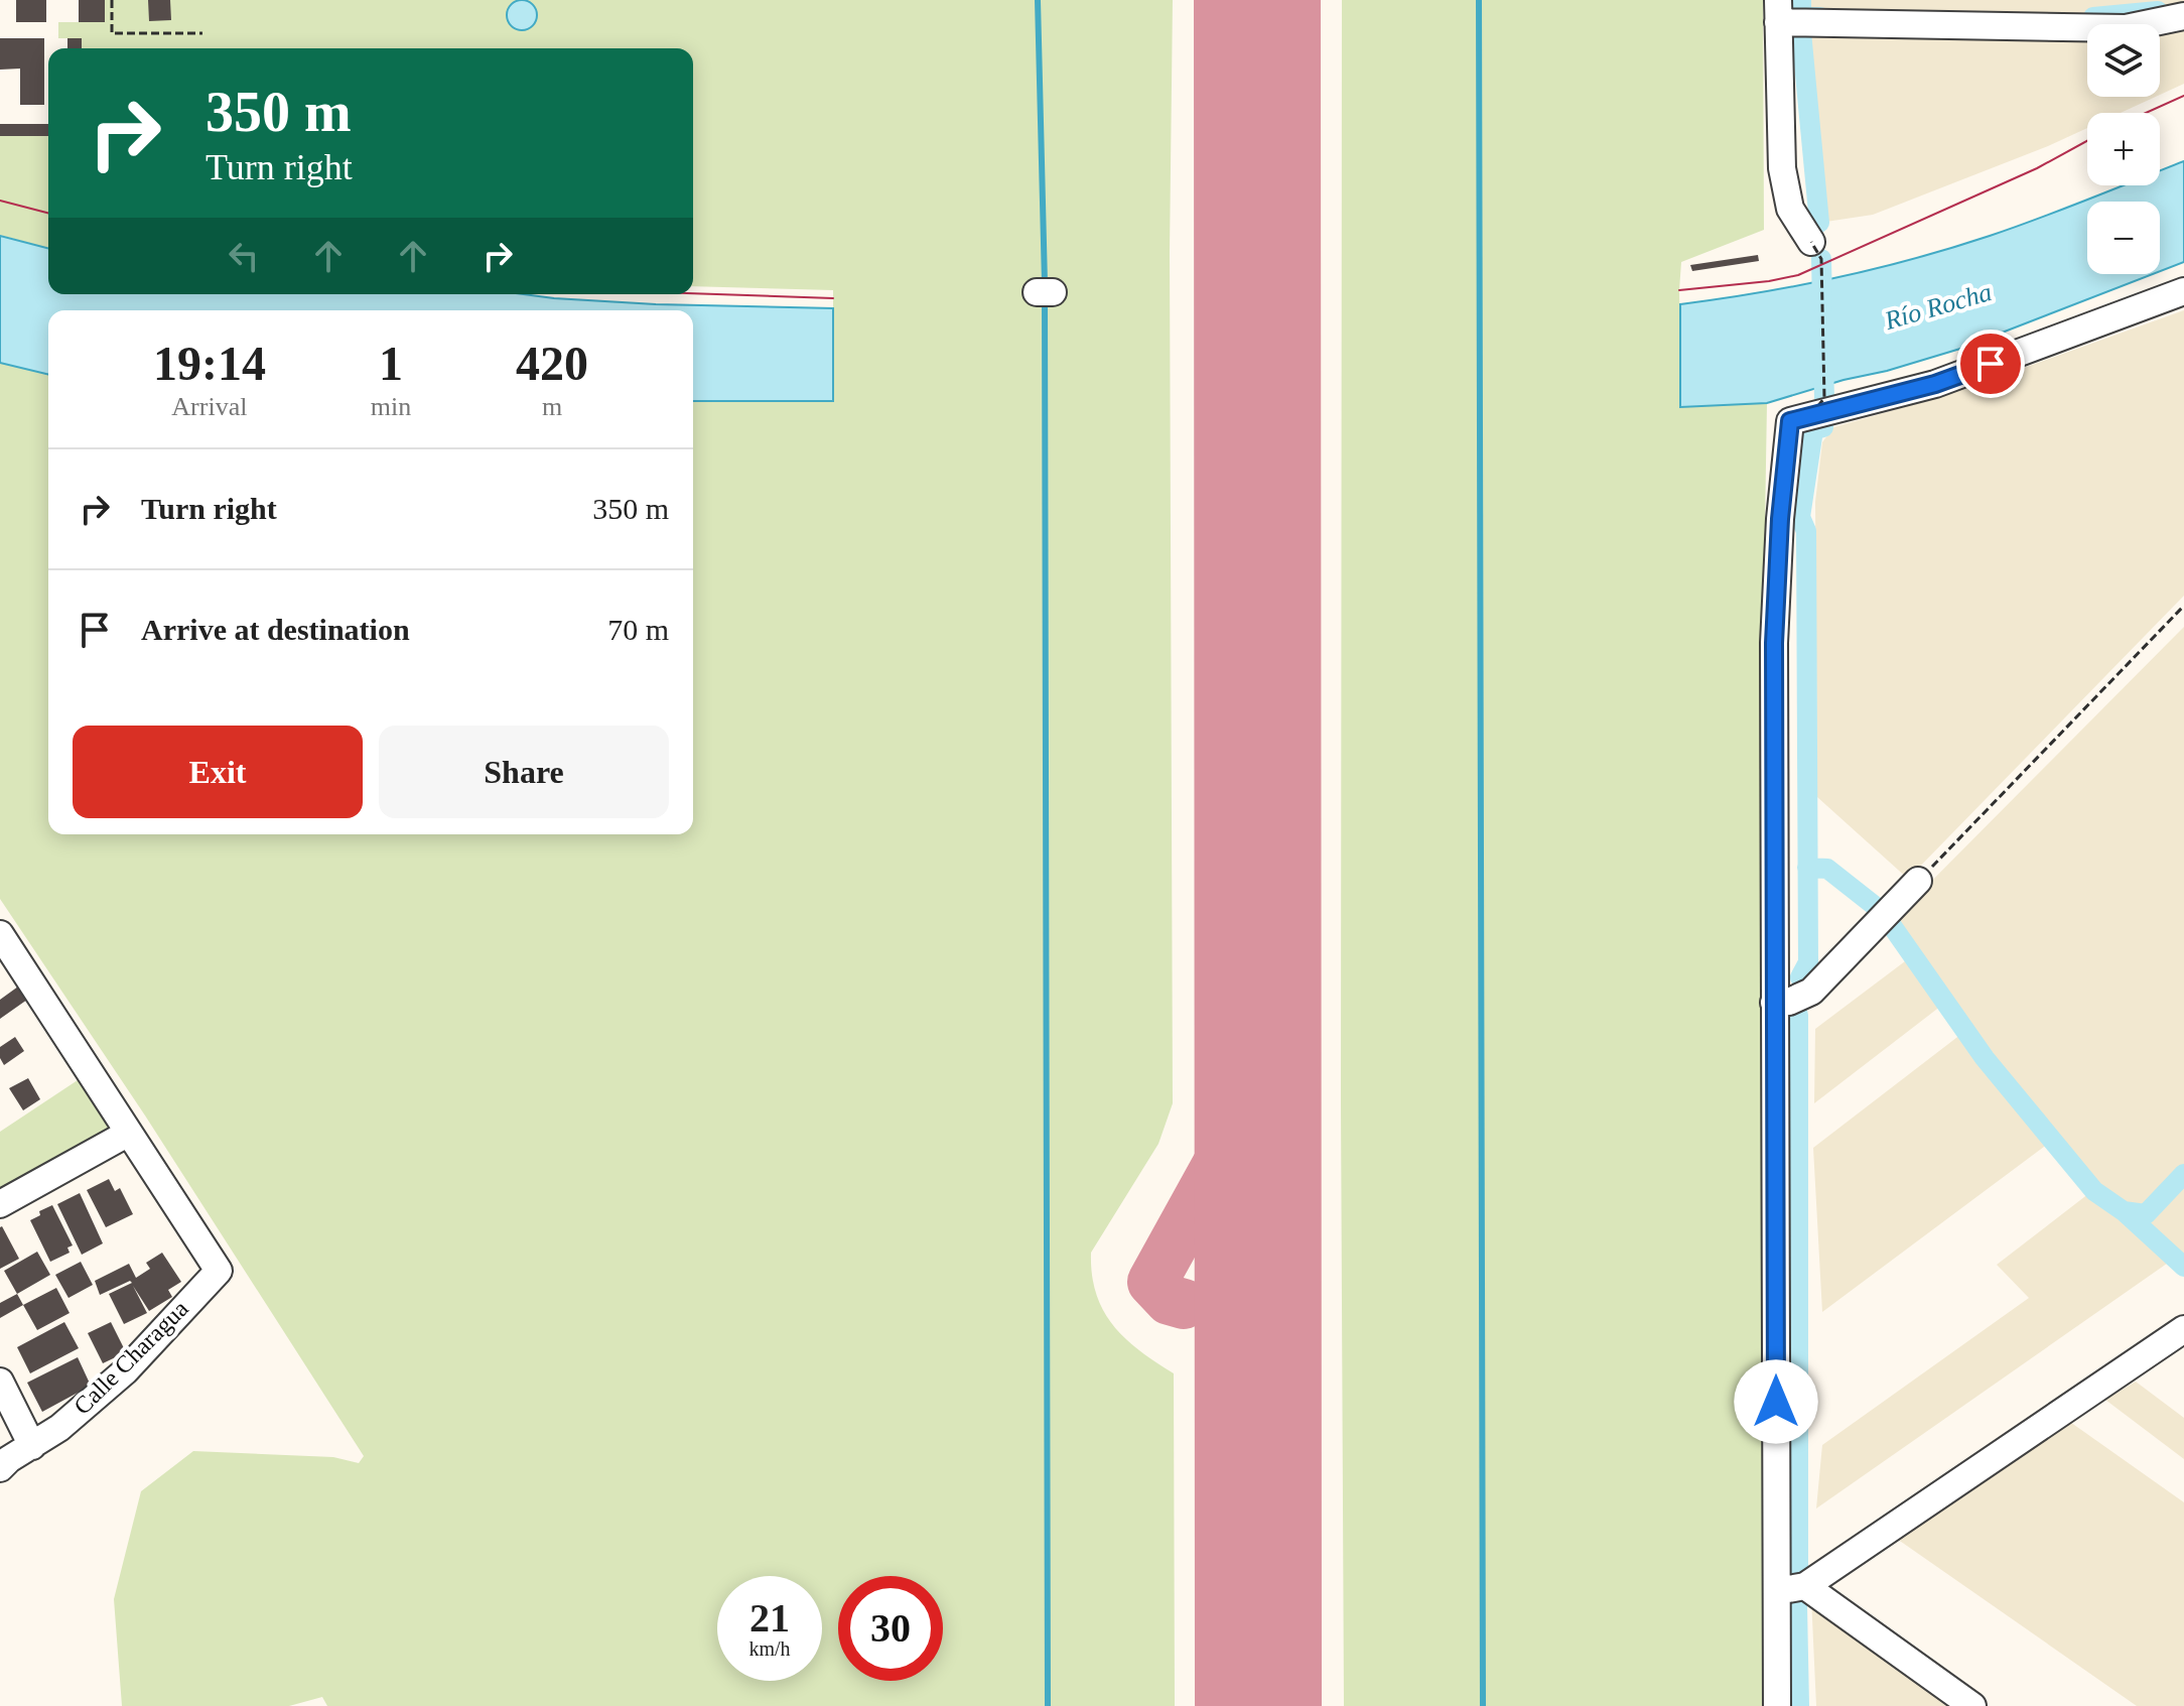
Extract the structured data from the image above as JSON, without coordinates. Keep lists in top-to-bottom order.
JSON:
{
  "streets": {
    "street": ["Calle Charagua"]
  },
  "water": ["Río Rocha"],
  "page": {
    "map_buttons": ["+", "−"],
    "turn": ["350 m", "Turn right"],
    "eta": [
      "19:14",
      "Arrival",
      "1",
      "min",
      "420",
      "m"
    ],
    "list": [
      {
        "name": "Turn right",
        "value": "350 m"
      },
      {
        "name": "Arrive at destination",
        "value": "70 m"
      }
    ],
    "buttons": ["Exit", "Share"],
    "speed": "21 km/h",
    "limit": "30"
  }
}
